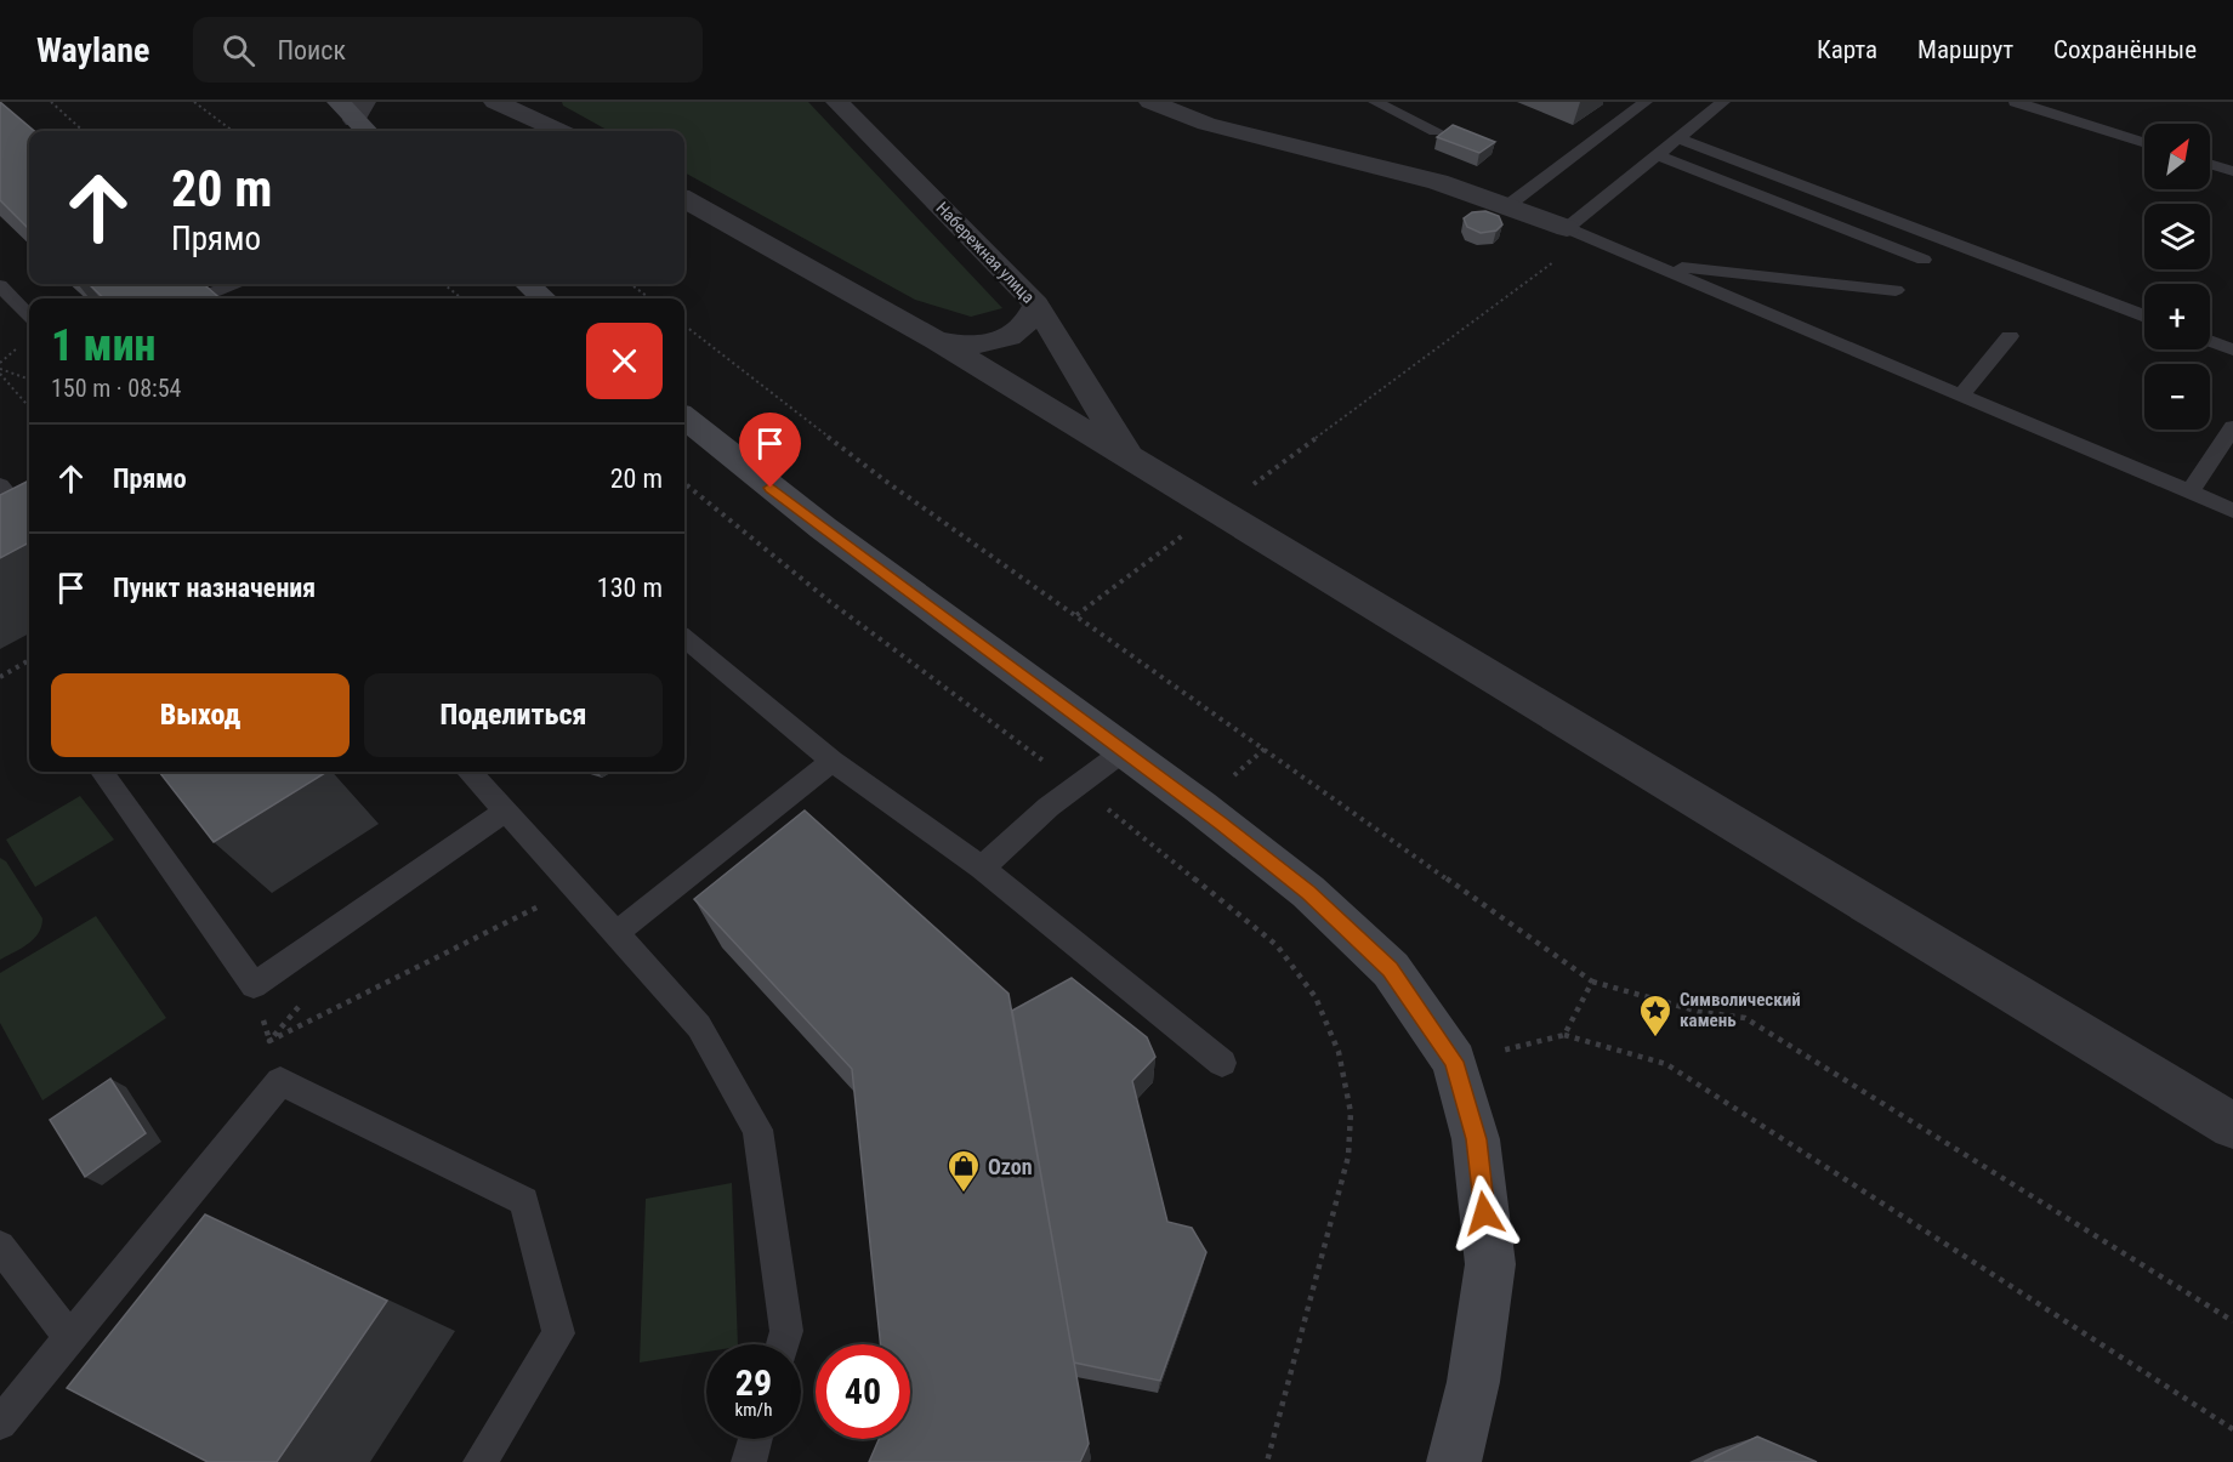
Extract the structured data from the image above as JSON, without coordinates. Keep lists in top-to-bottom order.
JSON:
{
  "streets": {
    "street": ["Набережная улица"]
  },
  "places": {
    "place": ["Символический камень"],
    "shop": ["Ozon"]
  },
  "north": "top right",
  "page": {
    "header": "Waylane",
    "search": "Поиск",
    "nav": ["Карта", "Маршрут", "Сохранённые"],
    "map_buttons": ["+", "−"],
    "turn": ["20 m", "Прямо"],
    "heading": ["1 мин", "150 m · 08:54"],
    "list": [
      {
        "name": "Прямо",
        "value": "20 m"
      },
      {
        "name": "Пункт назначения",
        "value": "130 m"
      }
    ],
    "buttons": ["Выход", "Поделиться"],
    "speed": "29 km/h",
    "limit": "40"
  }
}
